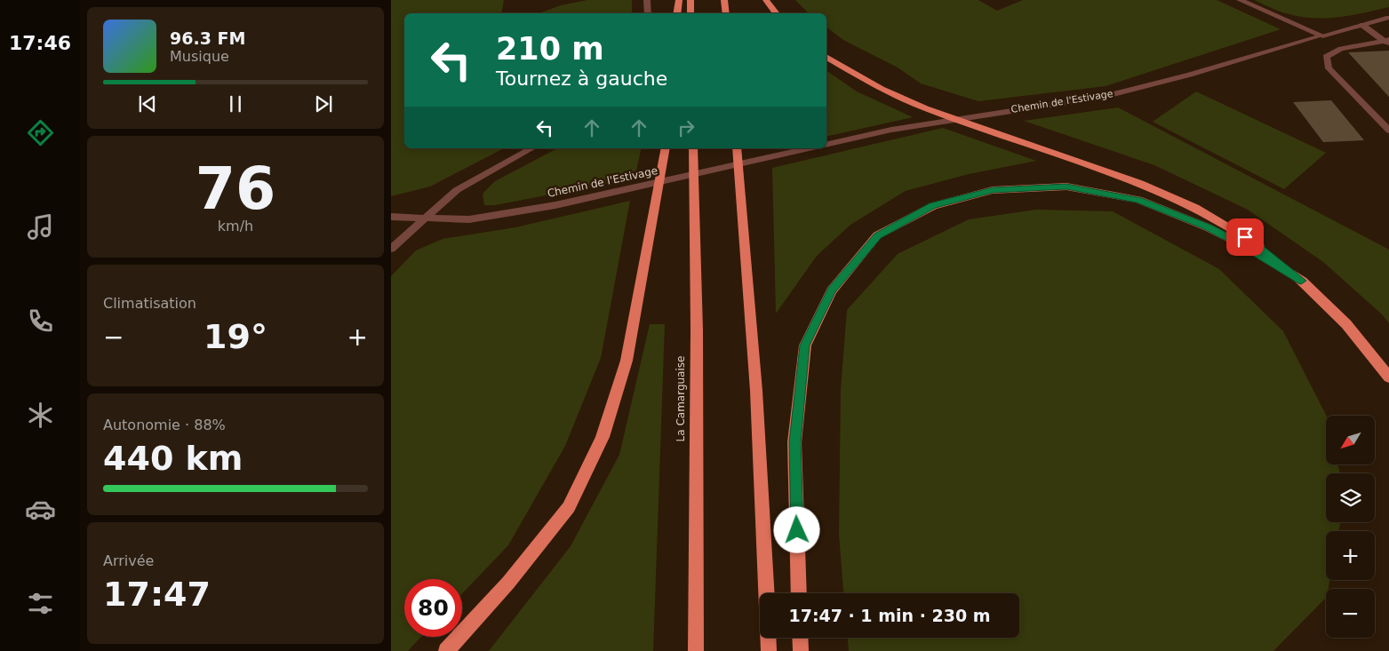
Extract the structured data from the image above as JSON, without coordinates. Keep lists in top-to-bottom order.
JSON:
{
  "streets": {
    "highway": ["La Camarguaise"],
    "street": ["Chemin de l'Estivage"]
  },
  "north": "bottom left",
  "page": {
    "tabs": "17:46",
    "turn": ["210 m", "Tournez à gauche"],
    "song": ["96.3 FM", "Musique"],
    "tile": [
      ["76", "km/h"],
      "Climatisation",
      ["Autonomie · 88%", "440 km"],
      ["Arrivée", "17:47"]
    ],
    "heat": ["−", "19°", "+"],
    "map_buttons": ["+", "−"],
    "limit": "80",
    "trip": "17:47 · 1 min · 230 m"
  }
}
